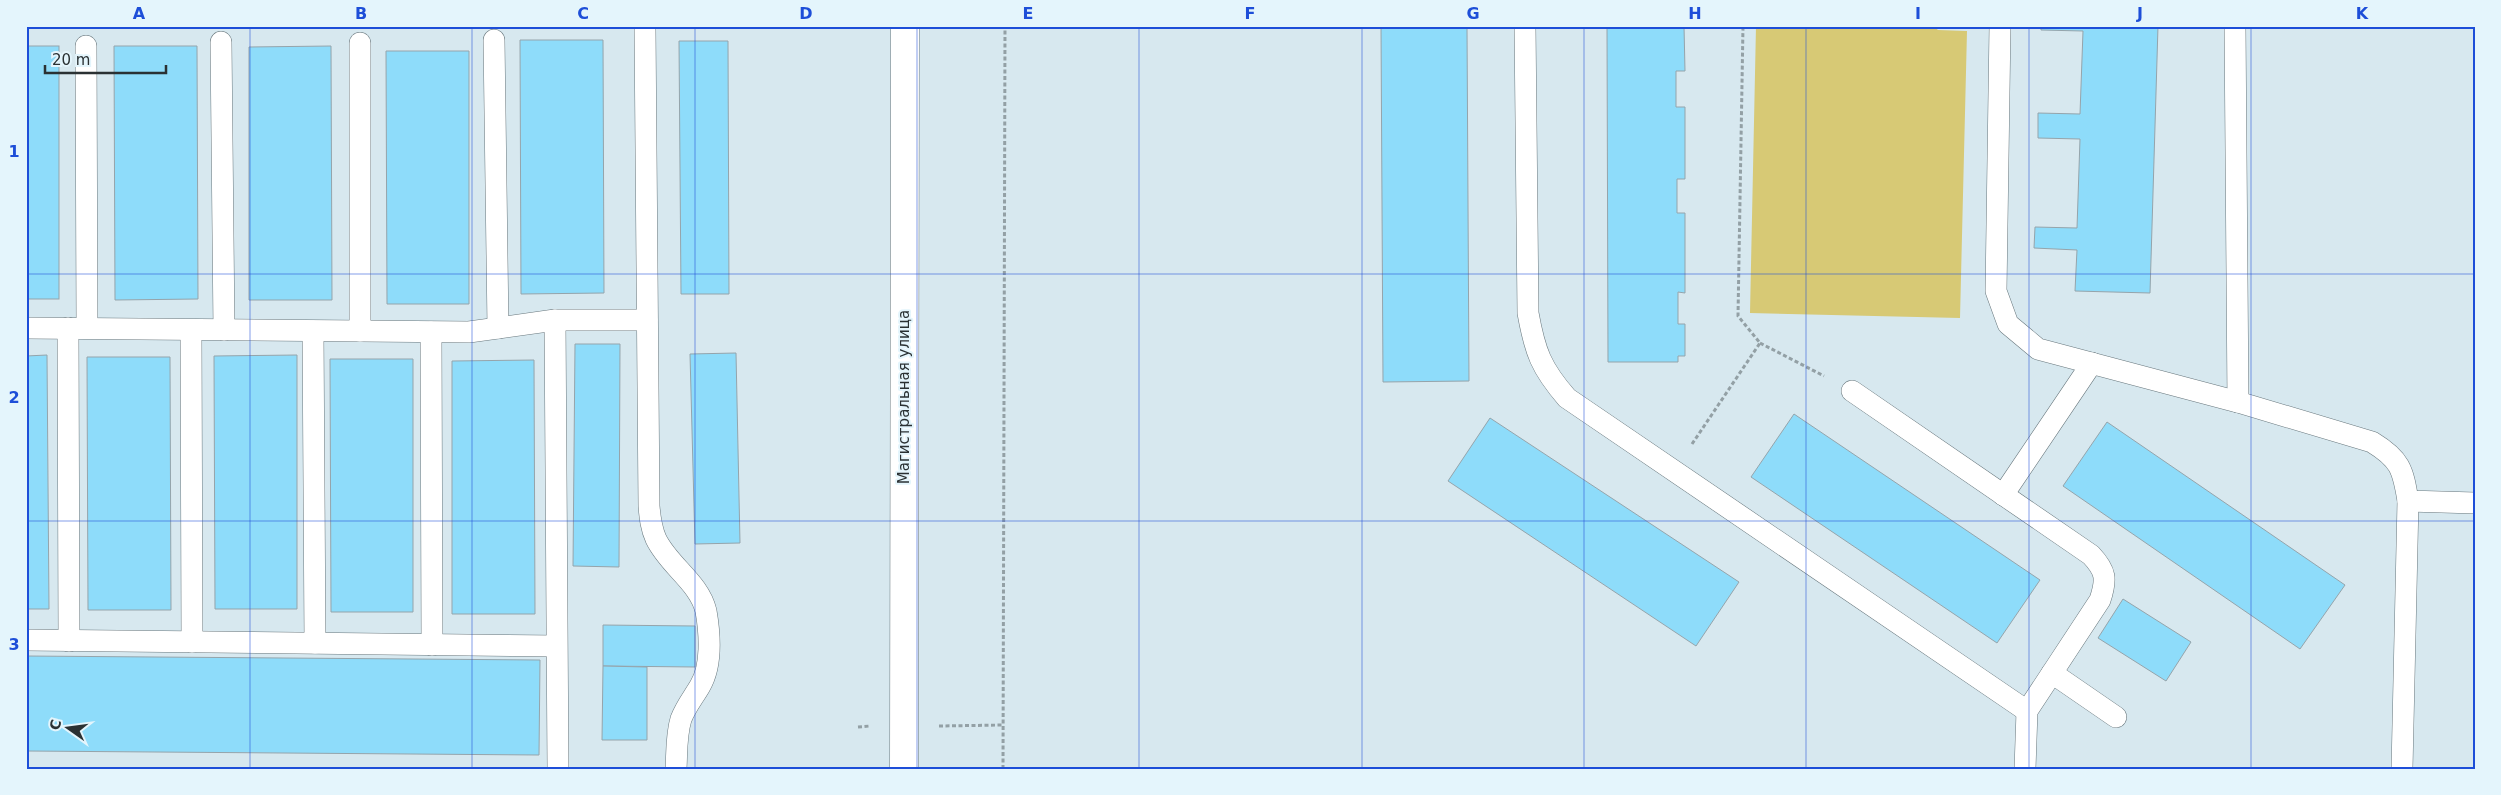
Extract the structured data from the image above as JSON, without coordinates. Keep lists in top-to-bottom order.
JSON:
{
  "streets": {
    "main road": ["Магистральная улица"]
  },
  "scale_bar": "20 m",
  "north": "left",
  "grid": {
    "columns": [
      "A",
      "B",
      "C",
      "D",
      "E",
      "F",
      "G",
      "H",
      "I",
      "J",
      "K"
    ],
    "rows": ["1", "2", "3"]
  }
}
